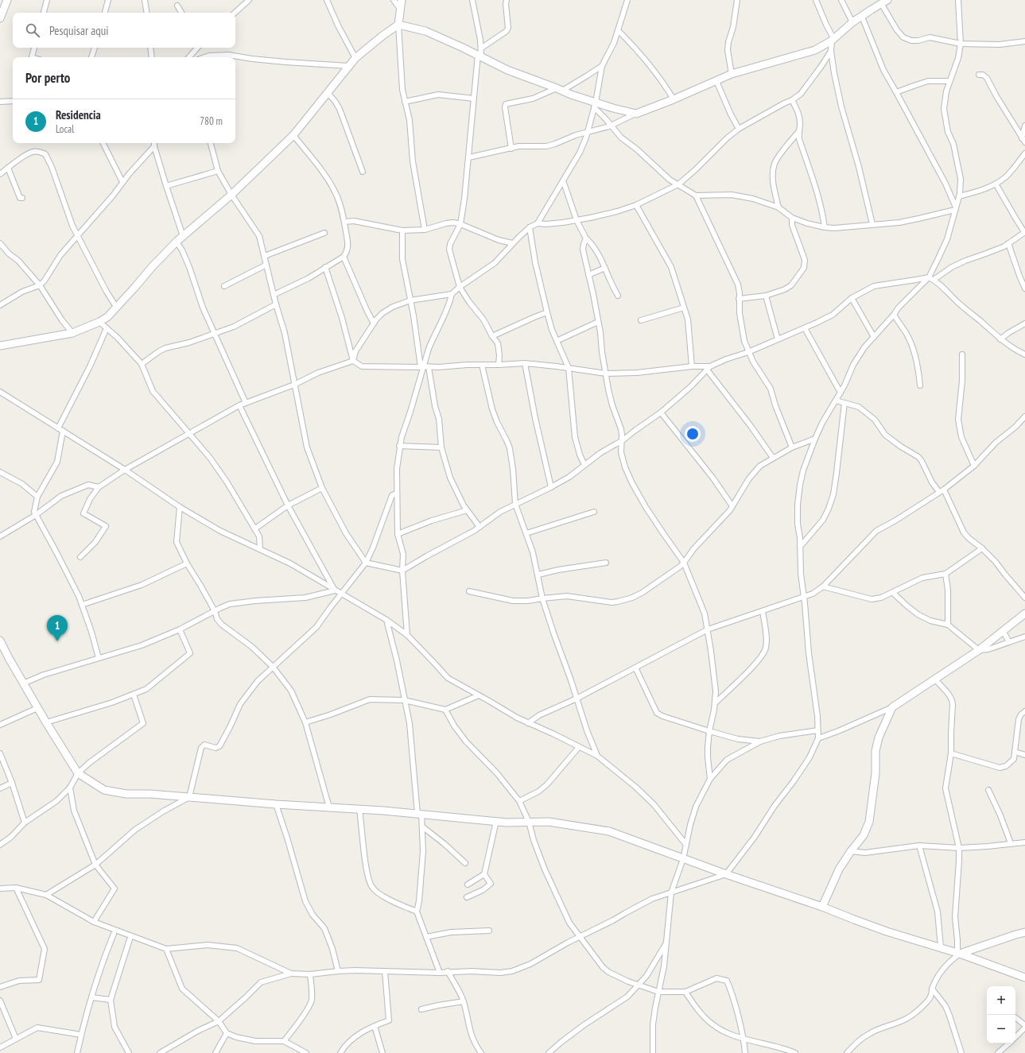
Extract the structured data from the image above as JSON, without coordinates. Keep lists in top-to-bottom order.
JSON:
{
  "page": {
    "search": "Pesquisar aqui",
    "heading": "Por perto",
    "list": [
      {
        "mark": "1",
        "name": "Residencia",
        "note": "Local",
        "value": "780 m"
      }
    ],
    "pins": "1",
    "map_buttons": ["+", "−"]
  }
}
